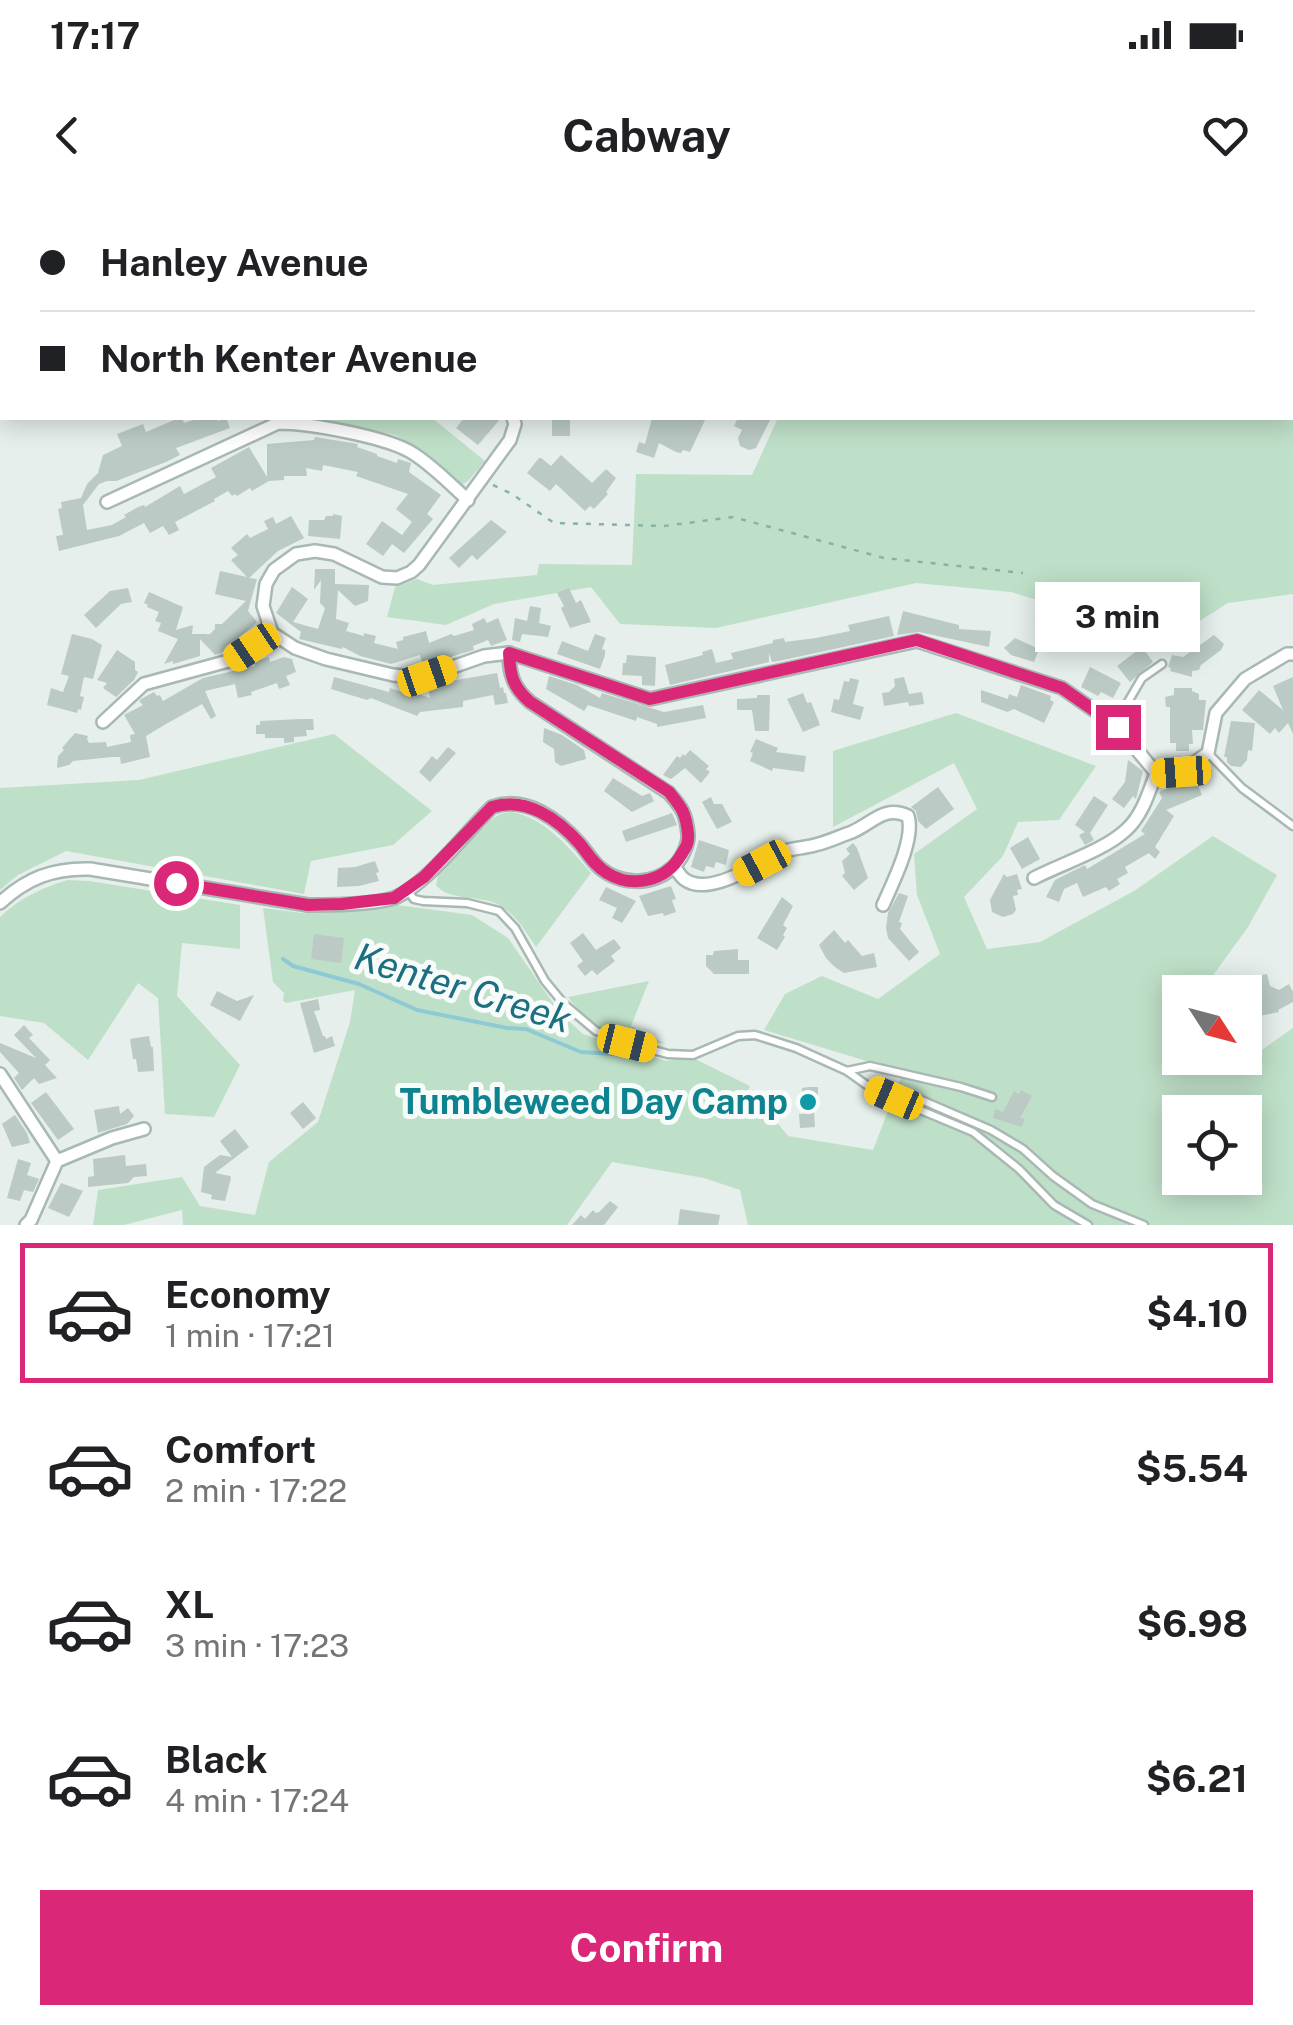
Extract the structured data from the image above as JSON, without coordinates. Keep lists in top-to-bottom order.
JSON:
{
  "water": ["Kenter Creek"],
  "places": ["Tumbleweed Day Camp"],
  "north": "bottom right",
  "page": {
    "status": "17:17",
    "header": "Cabway",
    "banner": ["Hanley Avenue", "North Kenter Avenue"],
    "bubble": "3 min",
    "list": [
      {
        "name": "Economy",
        "note": "1 min · 17:21",
        "value": "$4.10"
      },
      {
        "name": "Comfort",
        "note": "2 min · 17:22",
        "value": "$5.54"
      },
      {
        "name": "XL",
        "note": "3 min · 17:23",
        "value": "$6.98"
      },
      {
        "name": "Black",
        "note": "4 min · 17:24",
        "value": "$6.21"
      }
    ],
    "buttons": "Confirm"
  }
}
